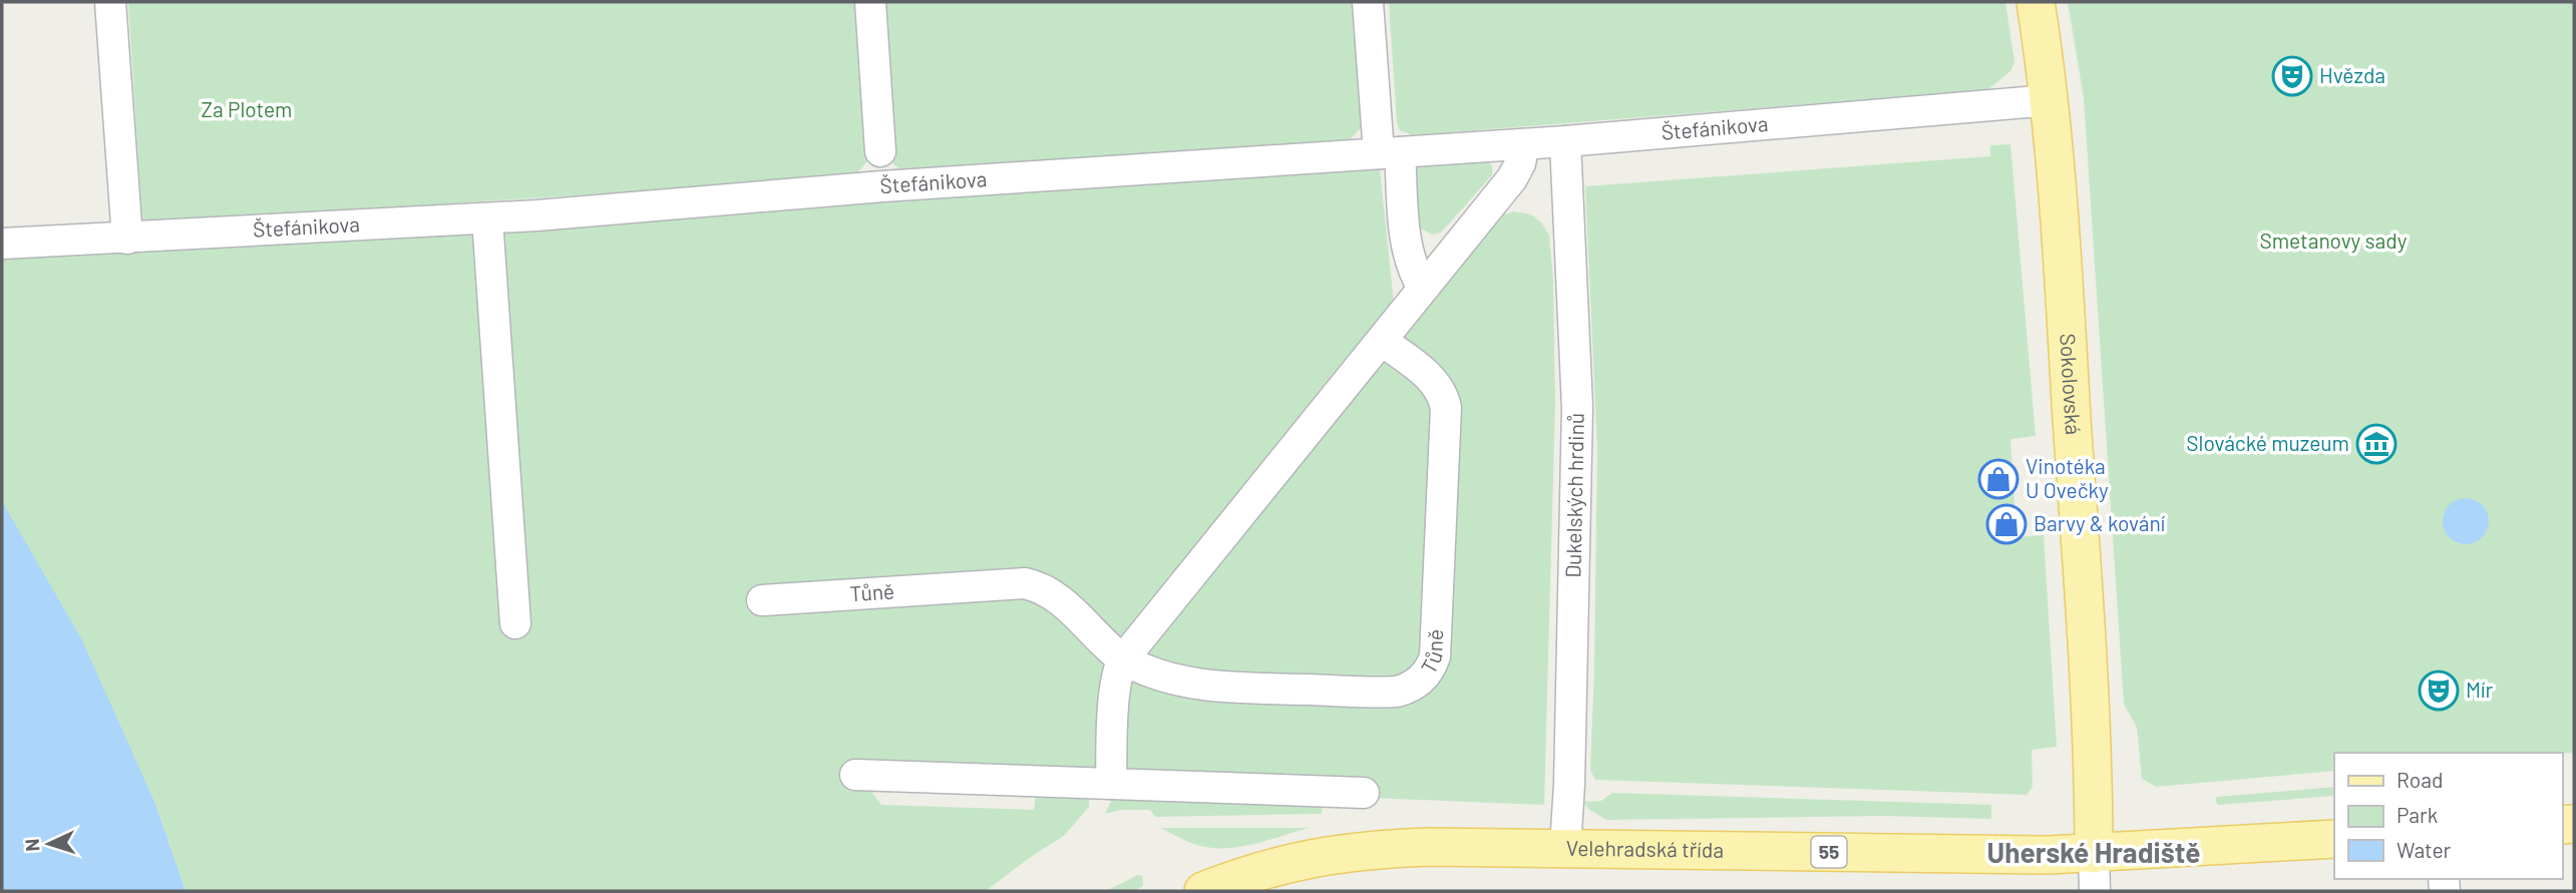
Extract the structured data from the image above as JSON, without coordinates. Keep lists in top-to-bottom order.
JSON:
{
  "streets": {
    "main road": ["Sokolovská", "Velehradská třída", "55"],
    "street": ["Štefánikova", "Dukelských hrdinů", "Tůně"]
  },
  "crossings": [
    ["Štefánikova", "Sokolovská"],
    ["Štefánikova", "Dukelských hrdinů"],
    ["Sokolovská", "Velehradská třída"],
    ["Sokolovská", "55"],
    ["Dukelských hrdinů", "Velehradská třída"],
    ["Velehradská třída", "55"]
  ],
  "districts": ["Uherské Hradiště"],
  "parks": ["Za Plotem", "Smetanovy sady"],
  "places": {
    "theatre": ["Hvězda", "Mír"],
    "museum": ["Slovácké muzeum"],
    "shop": ["Vinotéka U Ovečky", "Barvy & kování"]
  },
  "legend": ["Road", "Park", "Water"],
  "north": "left"
}
